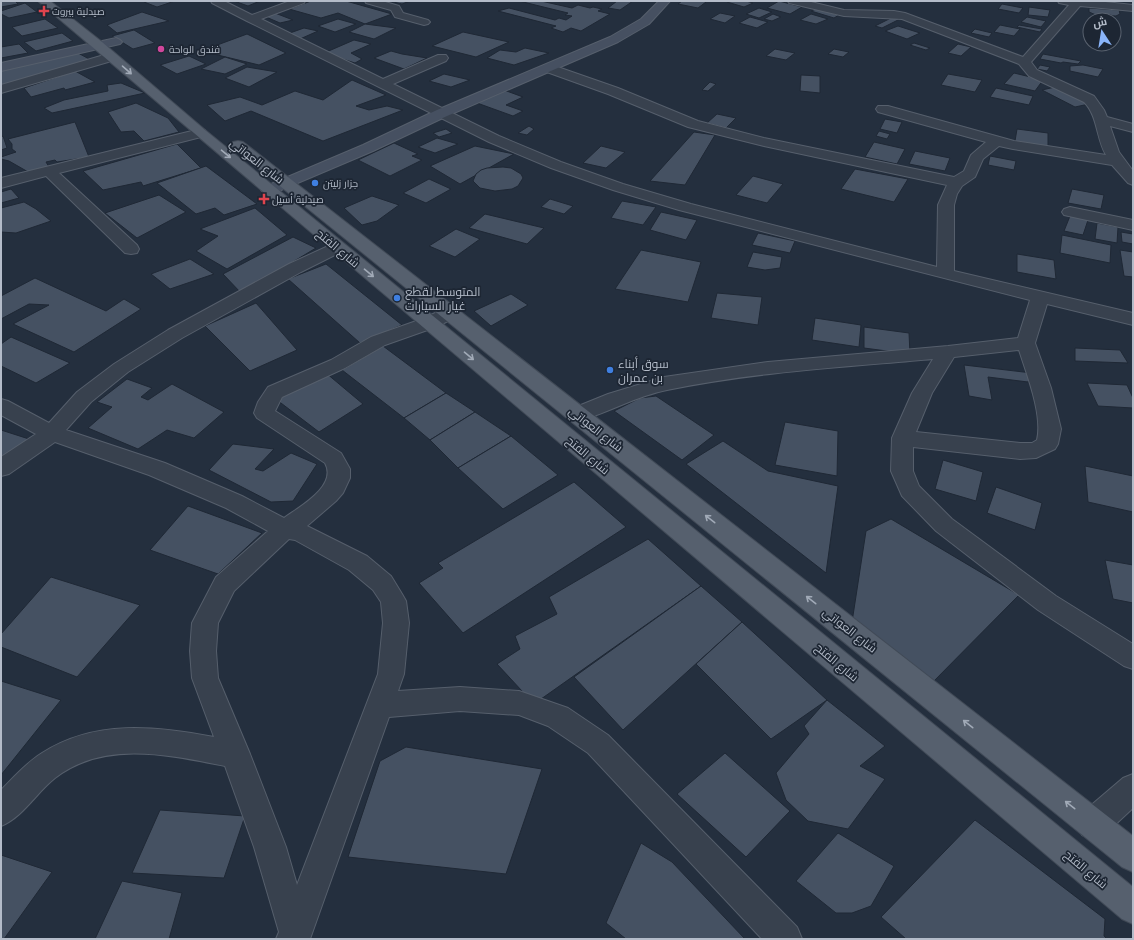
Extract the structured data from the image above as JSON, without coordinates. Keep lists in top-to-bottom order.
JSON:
{
  "streets": {
    "main road": ["شارع العواتي", "شارع الفتح"]
  },
  "crossings": [
    ["شارع العواتي", "شارع الفتح"]
  ],
  "one_way": ["شارع العواتي", "شارع الفتح"],
  "places": {
    "health": ["صيدلية بيروت", "صيدلية أسيل"],
    "other": [
      "فندق الواحة",
      "جزار زليتن",
      "المتوسط لقطع غيار السيارات",
      "سوق أبناء بن عمران"
    ]
  },
  "north": "top"
}
